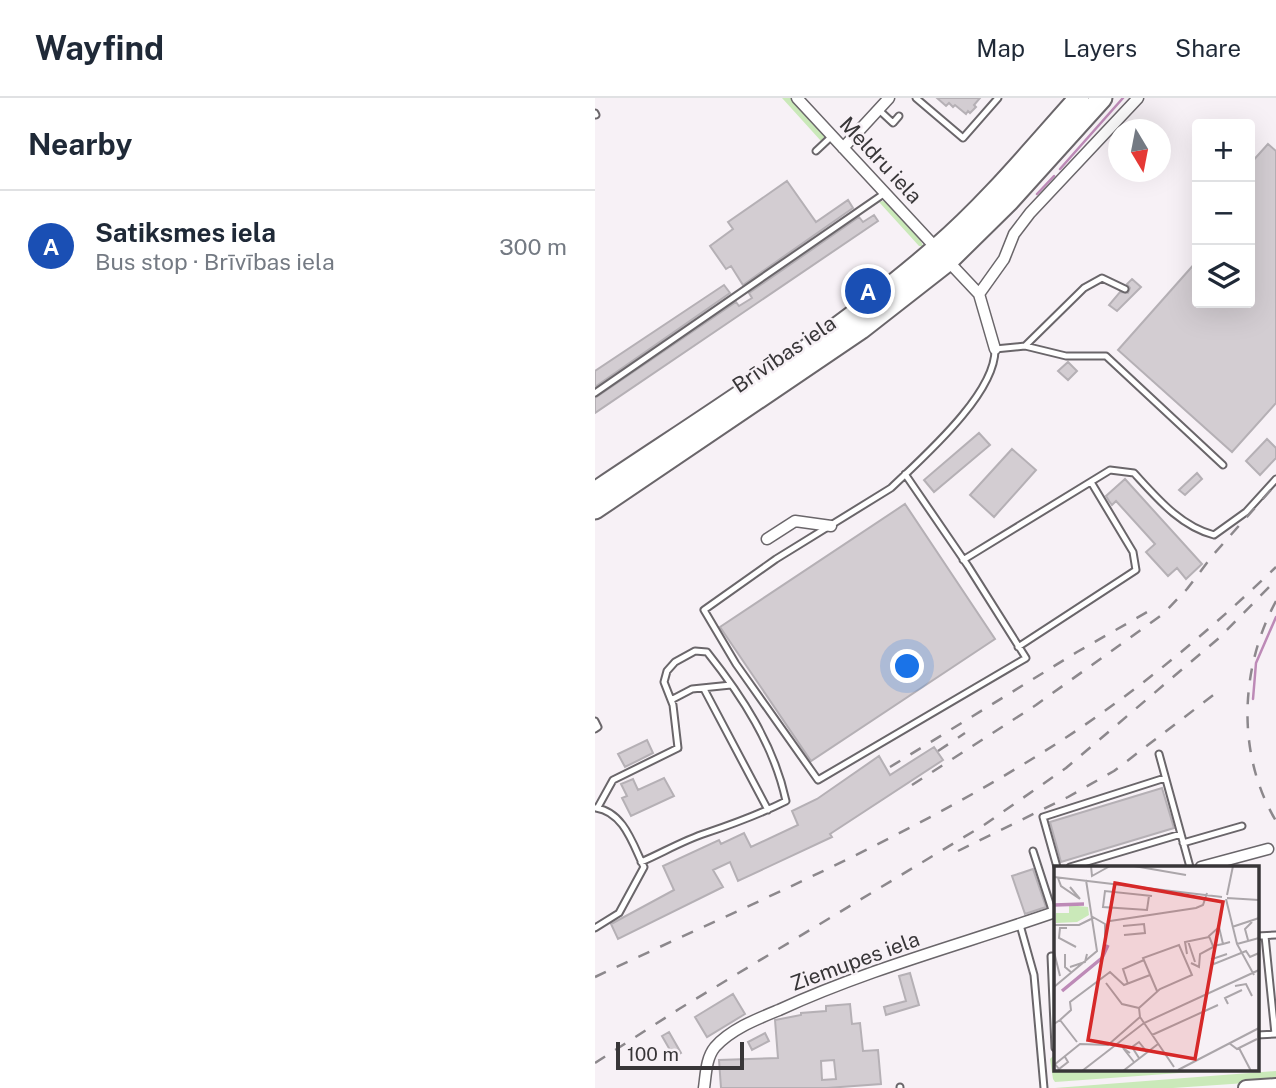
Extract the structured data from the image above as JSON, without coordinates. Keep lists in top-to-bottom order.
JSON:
{
  "streets": {
    "highway": ["Brīvības iela"],
    "street": ["Meldru iela", "Ziemupes iela"]
  },
  "crossings": [
    ["Meldru iela", "Brīvības iela"]
  ],
  "scale_bar": "100 m",
  "north": "bottom",
  "page": {
    "header": "Wayfind",
    "nav": ["Map", "Layers", "Share"],
    "heading": "Nearby",
    "map_buttons": ["+", "−"],
    "list": [
      {
        "mark": "A",
        "name": "Satiksmes iela",
        "note": "Bus stop · Brīvības iela",
        "value": "300 m"
      }
    ],
    "pins": "A",
    "scale": "100 m"
  }
}
